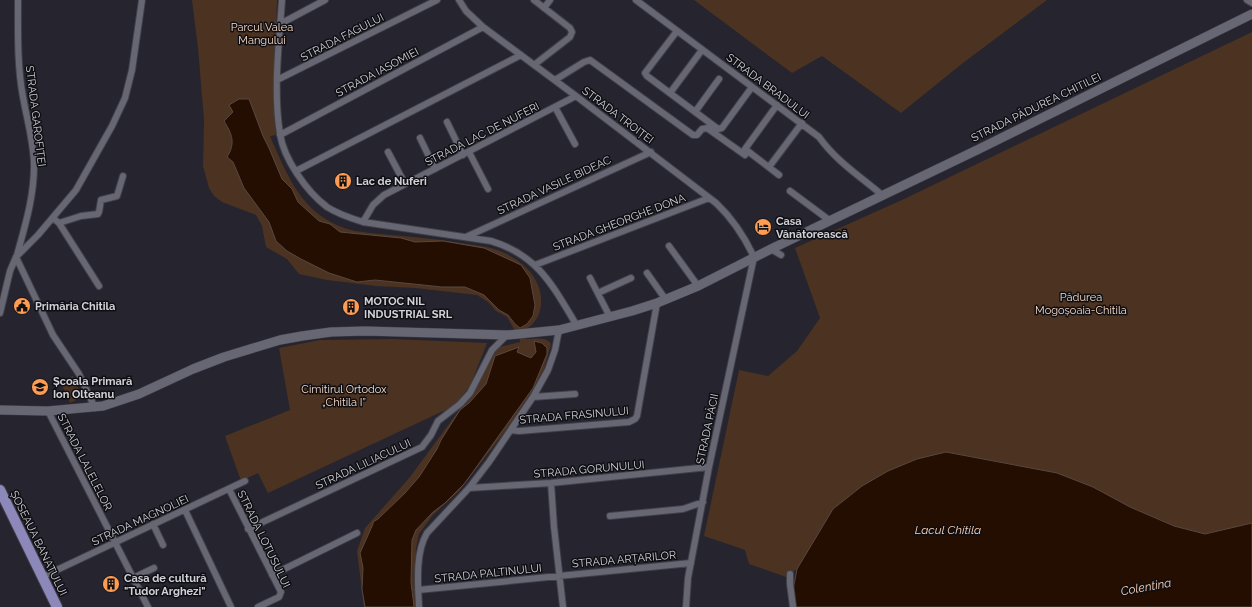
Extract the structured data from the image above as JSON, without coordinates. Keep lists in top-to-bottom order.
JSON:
{
  "streets": {
    "main road": ["STRADA PĂDUREA CHITILEI", "ȘOSEAUA BANATULUI"],
    "street": [
      "STRADA FAGULUI",
      "STRADA IASOMIEI",
      "STRADA BRADULUI",
      "STRADA TROIȚEI",
      "STRADA GAROFIȚEI",
      "STRADA LAC DE NUFERI",
      "STRADA VASILE BIDEAC",
      "STRADA GHEORGHE DONA",
      "STRADA FRASINULUI",
      "STRADA PĂCII",
      "STRADA LALELELOR",
      "STRADA LILIACULUI",
      "STRADA GORUNULUI",
      "STRADA MAGNOLIEI",
      "STRADA LOTUSULUI",
      "STRADA ARȚARILOR",
      "STRADA PALTINULUI"
    ]
  },
  "crossings": [
    ["STRADA IASOMIEI", "STRADA TROIȚEI"],
    ["STRADA BRADULUI", "STRADA PĂDUREA CHITILEI"],
    ["STRADA PĂDUREA CHITILEI", "STRADA TROIȚEI"],
    ["STRADA PĂDUREA CHITILEI", "STRADA FRASINULUI"],
    ["STRADA PĂDUREA CHITILEI", "STRADA PĂCII"],
    ["STRADA PĂDUREA CHITILEI", "STRADA LALELELOR"],
    ["STRADA PĂDUREA CHITILEI", "STRADA LILIACULUI"],
    ["STRADA TROIȚEI", "STRADA LAC DE NUFERI"],
    ["STRADA TROIȚEI", "STRADA VASILE BIDEAC"],
    ["STRADA TROIȚEI", "STRADA GHEORGHE DONA"],
    ["STRADA TROIȚEI", "STRADA PĂCII"],
    ["STRADA PĂCII", "STRADA GORUNULUI"],
    ["STRADA PĂCII", "STRADA ARȚARILOR"],
    ["STRADA LALELELOR", "STRADA MAGNOLIEI"],
    ["STRADA LILIACULUI", "STRADA LOTUSULUI"],
    ["STRADA MAGNOLIEI", "STRADA LOTUSULUI"],
    ["STRADA MAGNOLIEI", "ȘOSEAUA BANATULUI"],
    ["STRADA ARȚARILOR", "STRADA PALTINULUI"]
  ],
  "water": ["Lacul Chitila", "Colentina"],
  "parks": ["Parcul Valea Mangului", "Pădurea Mogoșoaia-Chitila", "Cimitirul Ortodox „Chitila I”"],
  "places": {
    "building": ["Lac de Nuferi", "MOTOC NIL INDUSTRIAL SRL", "Casa de cultură \"Tudor Arghezi\""],
    "hotel": ["Casa Vânătorească"],
    "public building": ["Primăria Chitila"],
    "school or university": ["Școala Primară Ion Olteanu"]
  }
}
